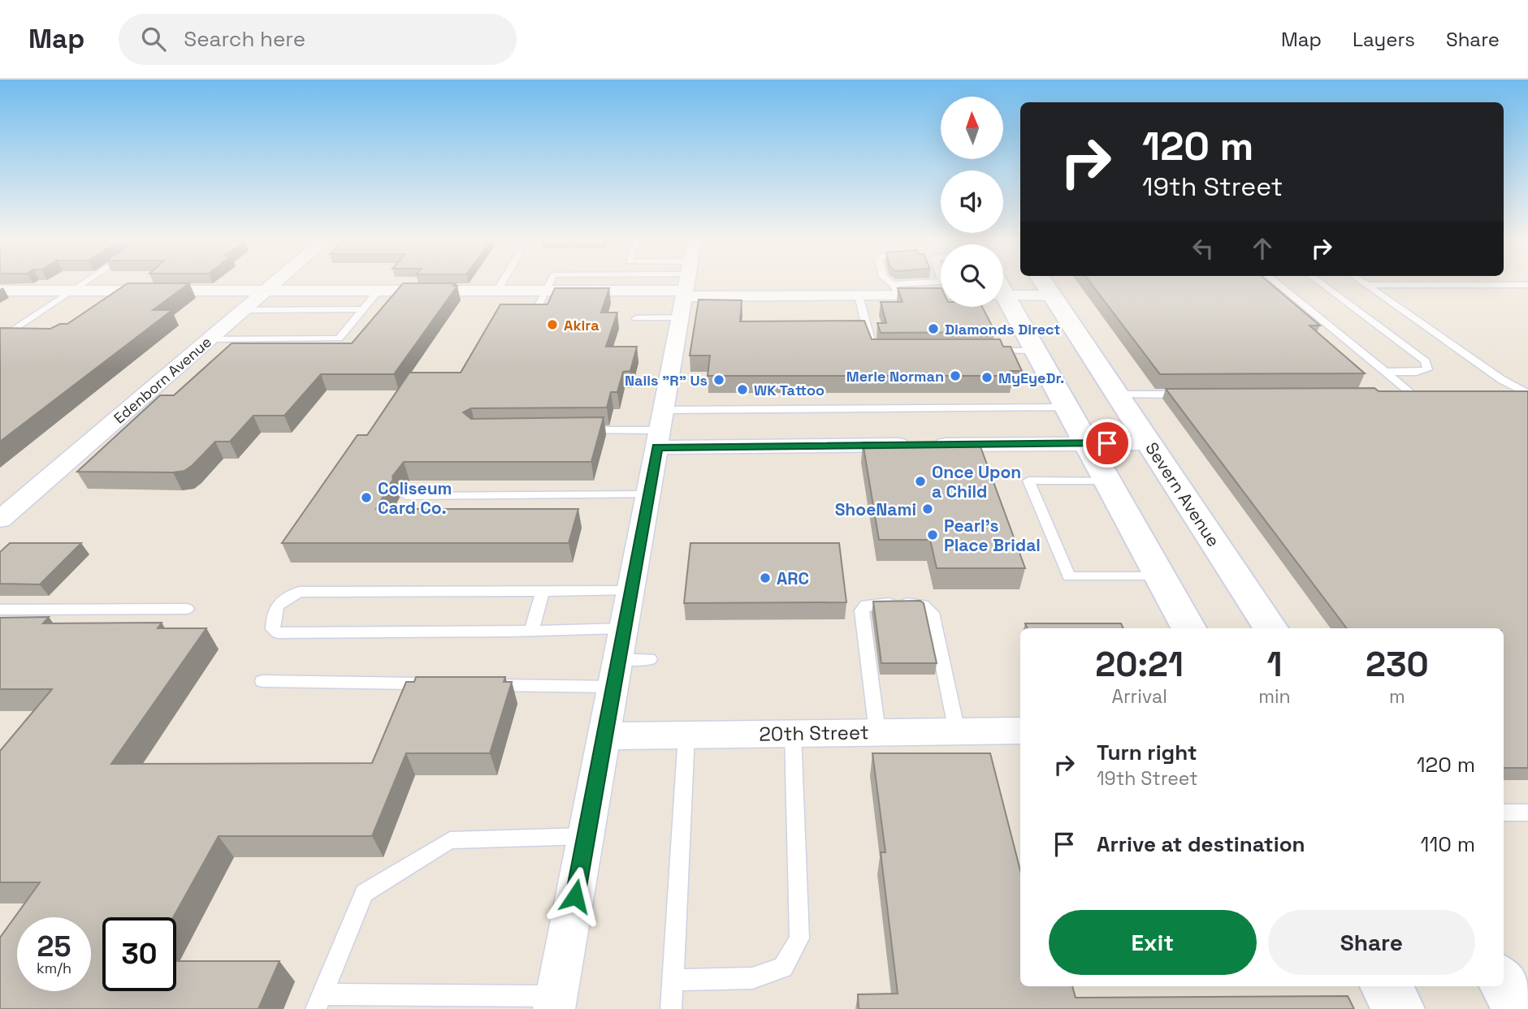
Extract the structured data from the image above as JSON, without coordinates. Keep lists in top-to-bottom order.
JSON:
{
  "streets": {
    "street": ["Edenborn Avenue", "Severn Avenue", "20th Street"]
  },
  "places": [
    "Akira",
    "Diamonds Direct",
    "Merle Norman",
    "MyEyeDr.",
    "Nails \"R\" Us",
    "WK Tattoo",
    "Once Upon a Child",
    "Coliseum Card Co.",
    "ShoeNami",
    "Pearl's Place Bridal",
    "ARC"
  ],
  "north": "top",
  "page": {
    "header": "Map",
    "search": "Search here",
    "nav": ["Map", "Layers", "Share"],
    "turn": ["120 m", "19th Street"],
    "eta": [
      "20:21",
      "Arrival",
      "1",
      "min",
      "230",
      "m"
    ],
    "list": [
      {
        "name": "Turn right",
        "note": "19th Street",
        "value": "120 m"
      },
      {
        "name": "Arrive at destination",
        "value": "110 m"
      }
    ],
    "buttons": ["Exit", "Share"],
    "speed": "25 km/h",
    "limit": "30"
  }
}
